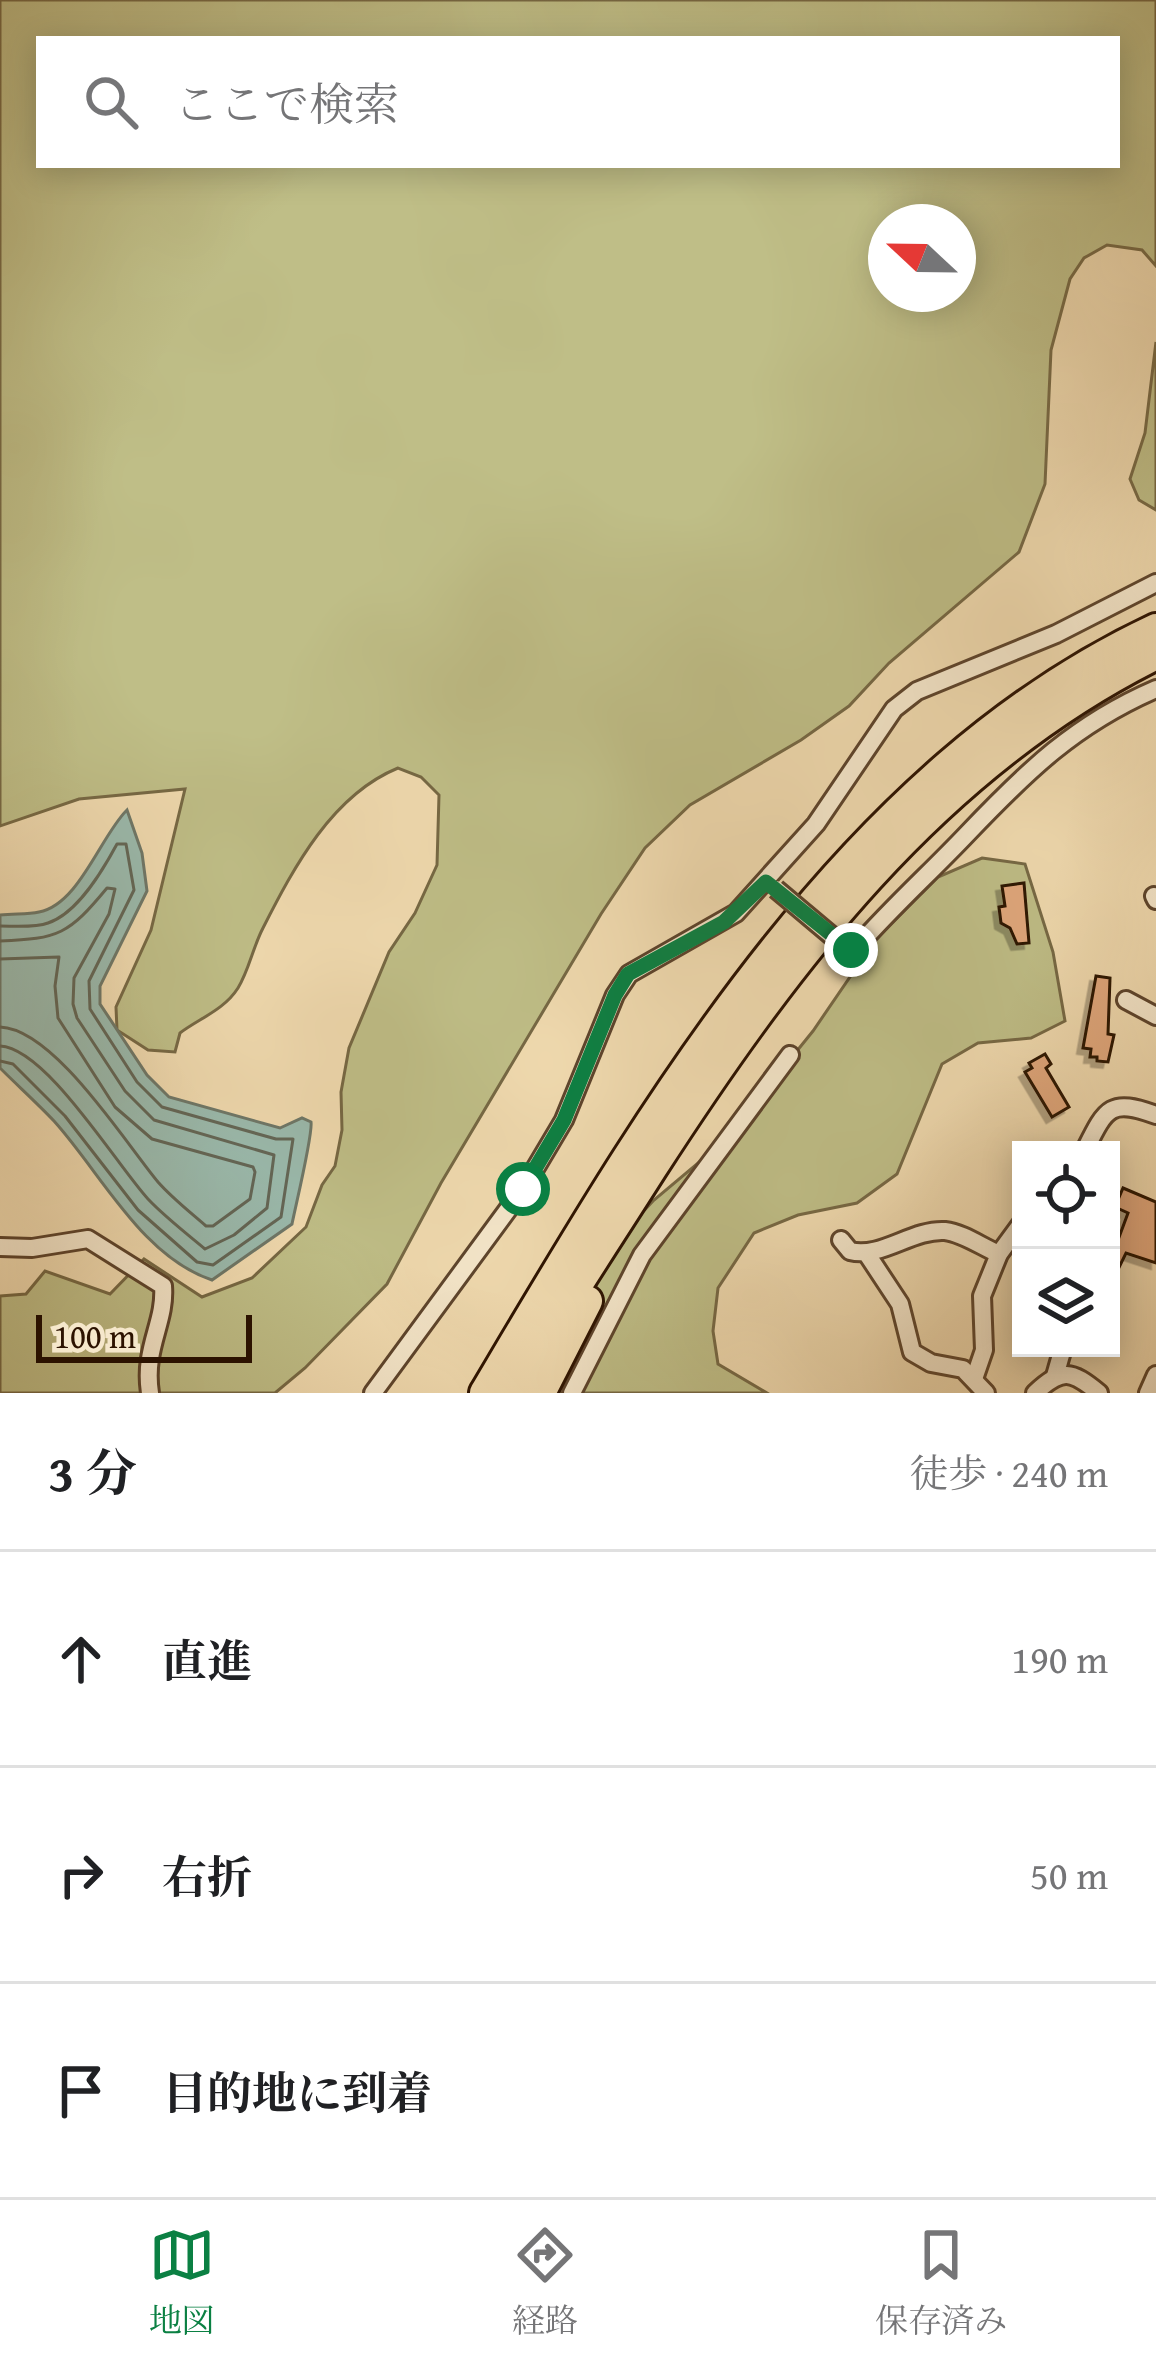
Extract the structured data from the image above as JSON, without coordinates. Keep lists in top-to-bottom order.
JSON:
{
  "scale_bar": "100 m",
  "north": "left",
  "page": {
    "search": "ここで検索",
    "scale": "100 m",
    "heading": ["3 分", "徒歩 · 240 m"],
    "list": [
      ["直進", "190 m"],
      ["右折", "50 m"],
      "目的地に到着"
    ],
    "nav": ["地図", "経路", "保存済み"]
  }
}
